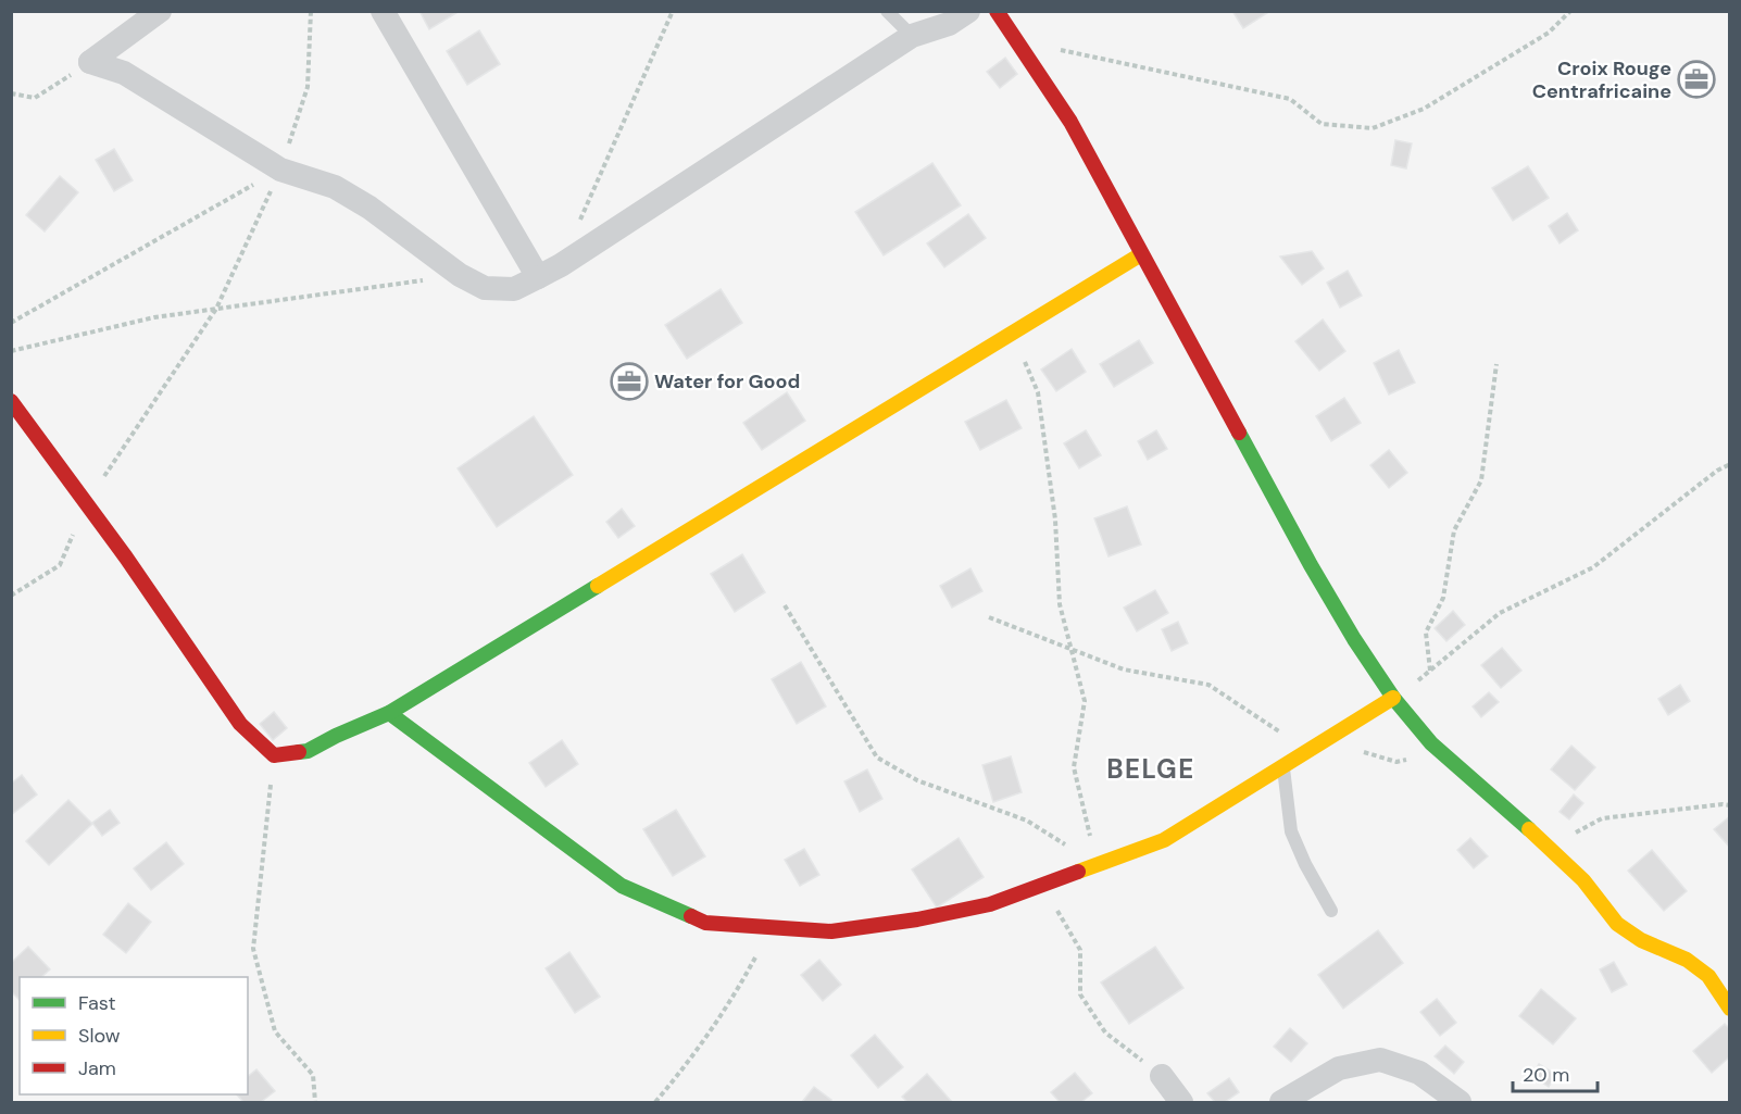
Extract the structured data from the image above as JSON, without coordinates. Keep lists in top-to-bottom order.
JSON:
{
  "districts": ["BELGE"],
  "places": {
    "office": ["Croix Rouge Centrafricaine", "Water for Good"]
  },
  "legend": ["Fast", "Slow", "Jam"],
  "scale_bar": "20 m"
}
